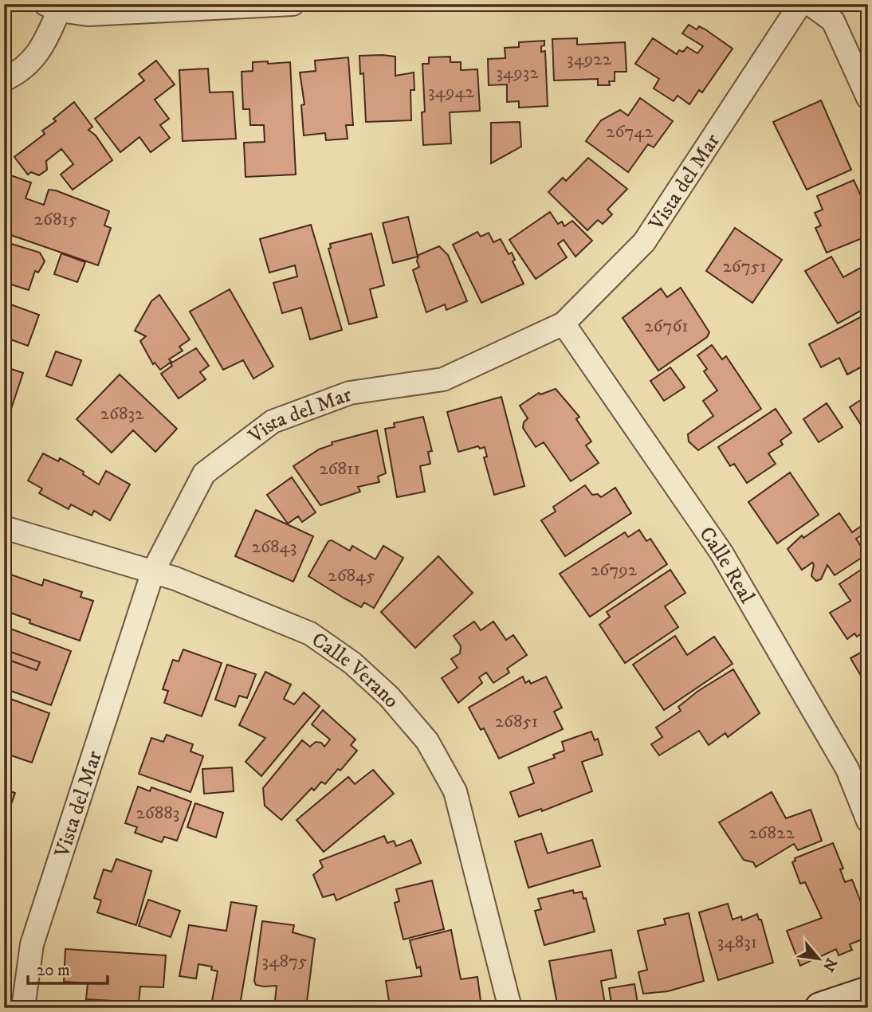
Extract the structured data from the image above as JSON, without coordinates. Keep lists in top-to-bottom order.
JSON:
{
  "streets": {
    "street": ["Vista del Mar", "Calle Real", "Calle Verano"]
  },
  "crossings": [
    ["Vista del Mar", "Calle Real"],
    ["Vista del Mar", "Calle Verano"]
  ],
  "house_numbers": [
    "34922",
    "34932",
    "34942",
    "26742",
    "26815",
    "26751",
    "26761",
    "26832",
    "26811",
    "26843",
    "26792",
    "26845",
    "26851",
    "26883",
    "26822",
    "34831",
    "34875"
  ],
  "scale_bar": "20 m",
  "north": "bottom right"
}
